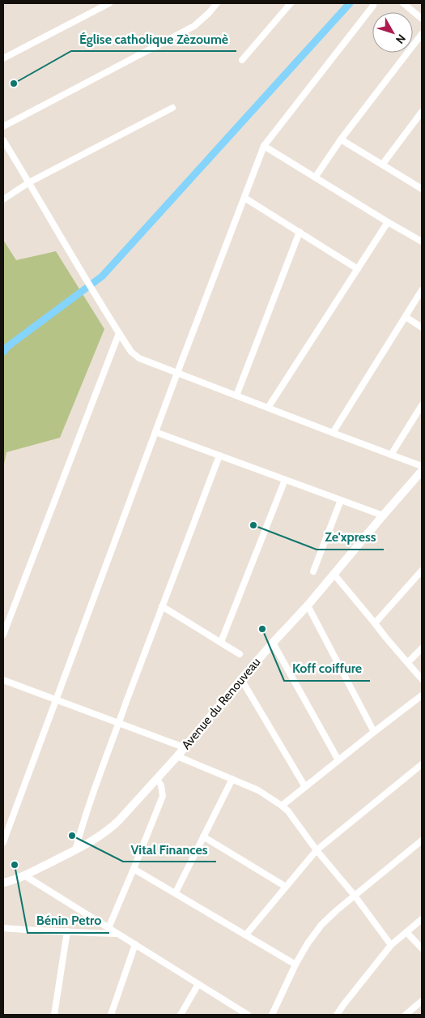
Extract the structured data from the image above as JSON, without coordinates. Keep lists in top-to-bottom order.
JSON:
{
  "streets": {
    "main road": ["Avenue du Renouveau"]
  },
  "places": [
    "Église catholique Zèzoumè",
    "Ze'xpress",
    "Koff coiffure",
    "Vital Finances",
    "Bénin Petro"
  ],
  "north": "bottom right"
}
